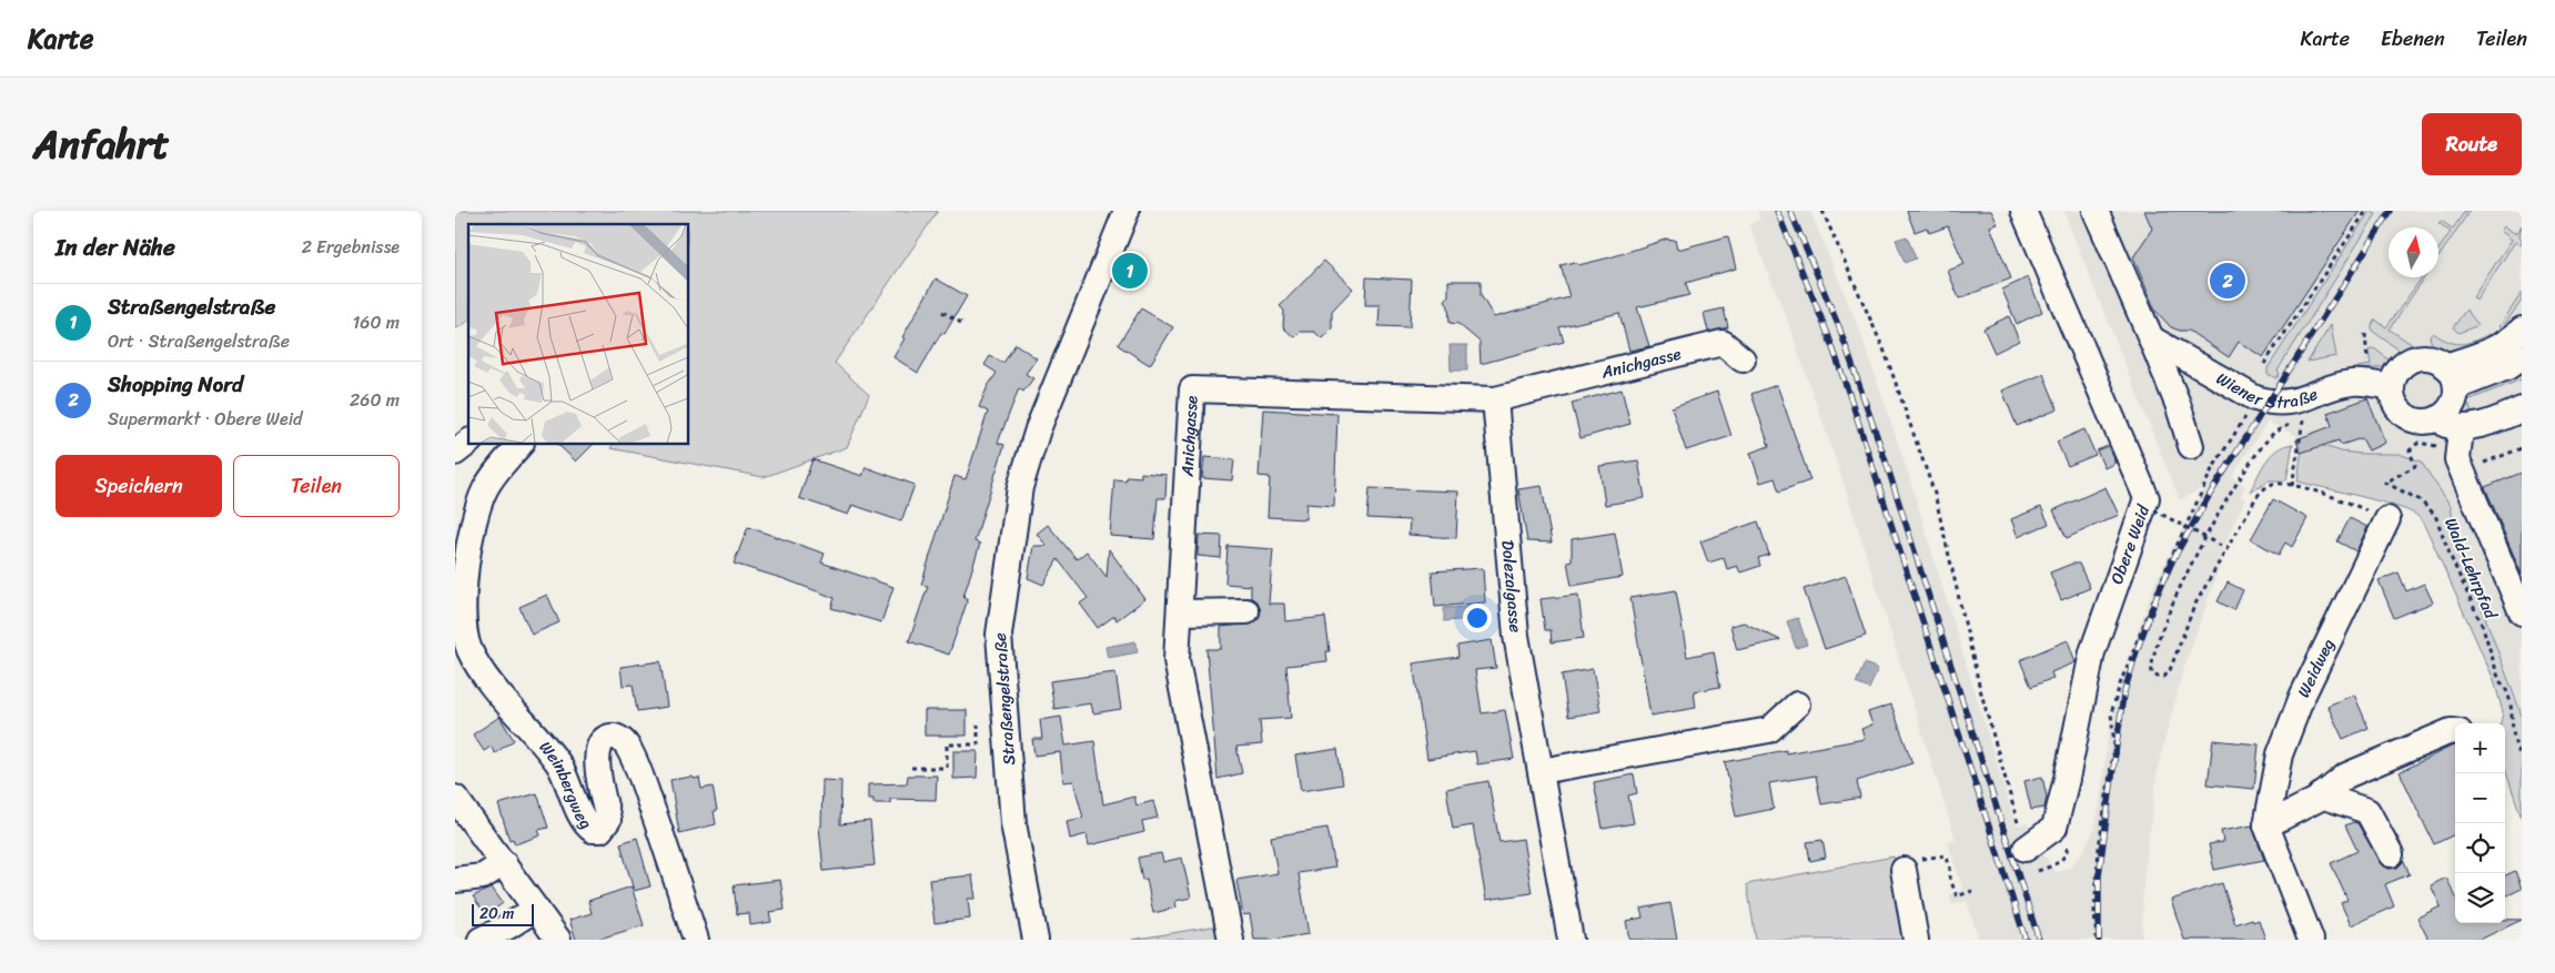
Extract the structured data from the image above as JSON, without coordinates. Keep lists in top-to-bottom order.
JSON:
{
  "streets": {
    "street": [
      "Anichgasse",
      "Wiener Straße",
      "Obere Weid",
      "Dolezalgasse",
      "Weidweg",
      "Straßengelstraße",
      "Weinbergweg"
    ],
    "path": ["Wald-Lehrpfad"]
  },
  "crossings": [
    ["Anichgasse", "Dolezalgasse"]
  ],
  "scale_bar": "20 m",
  "north": "top",
  "page": {
    "header": "Karte",
    "nav": ["Karte", "Ebenen", "Teilen"],
    "title": "Anfahrt",
    "buttons": [
      "Route",
      ["Speichern", "Teilen"]
    ],
    "heading": ["In der Nähe", "2 Ergebnisse"],
    "pins": ["1", "2"],
    "list": [
      {
        "mark": "1",
        "name": "Straßengelstraße",
        "note": "Ort · Straßengelstraße",
        "value": "160 m"
      },
      {
        "mark": "2",
        "name": "Shopping Nord",
        "note": "Supermarkt · Obere Weid",
        "value": "260 m"
      }
    ],
    "map_buttons": ["+", "−"],
    "scale": "20 m"
  }
}
